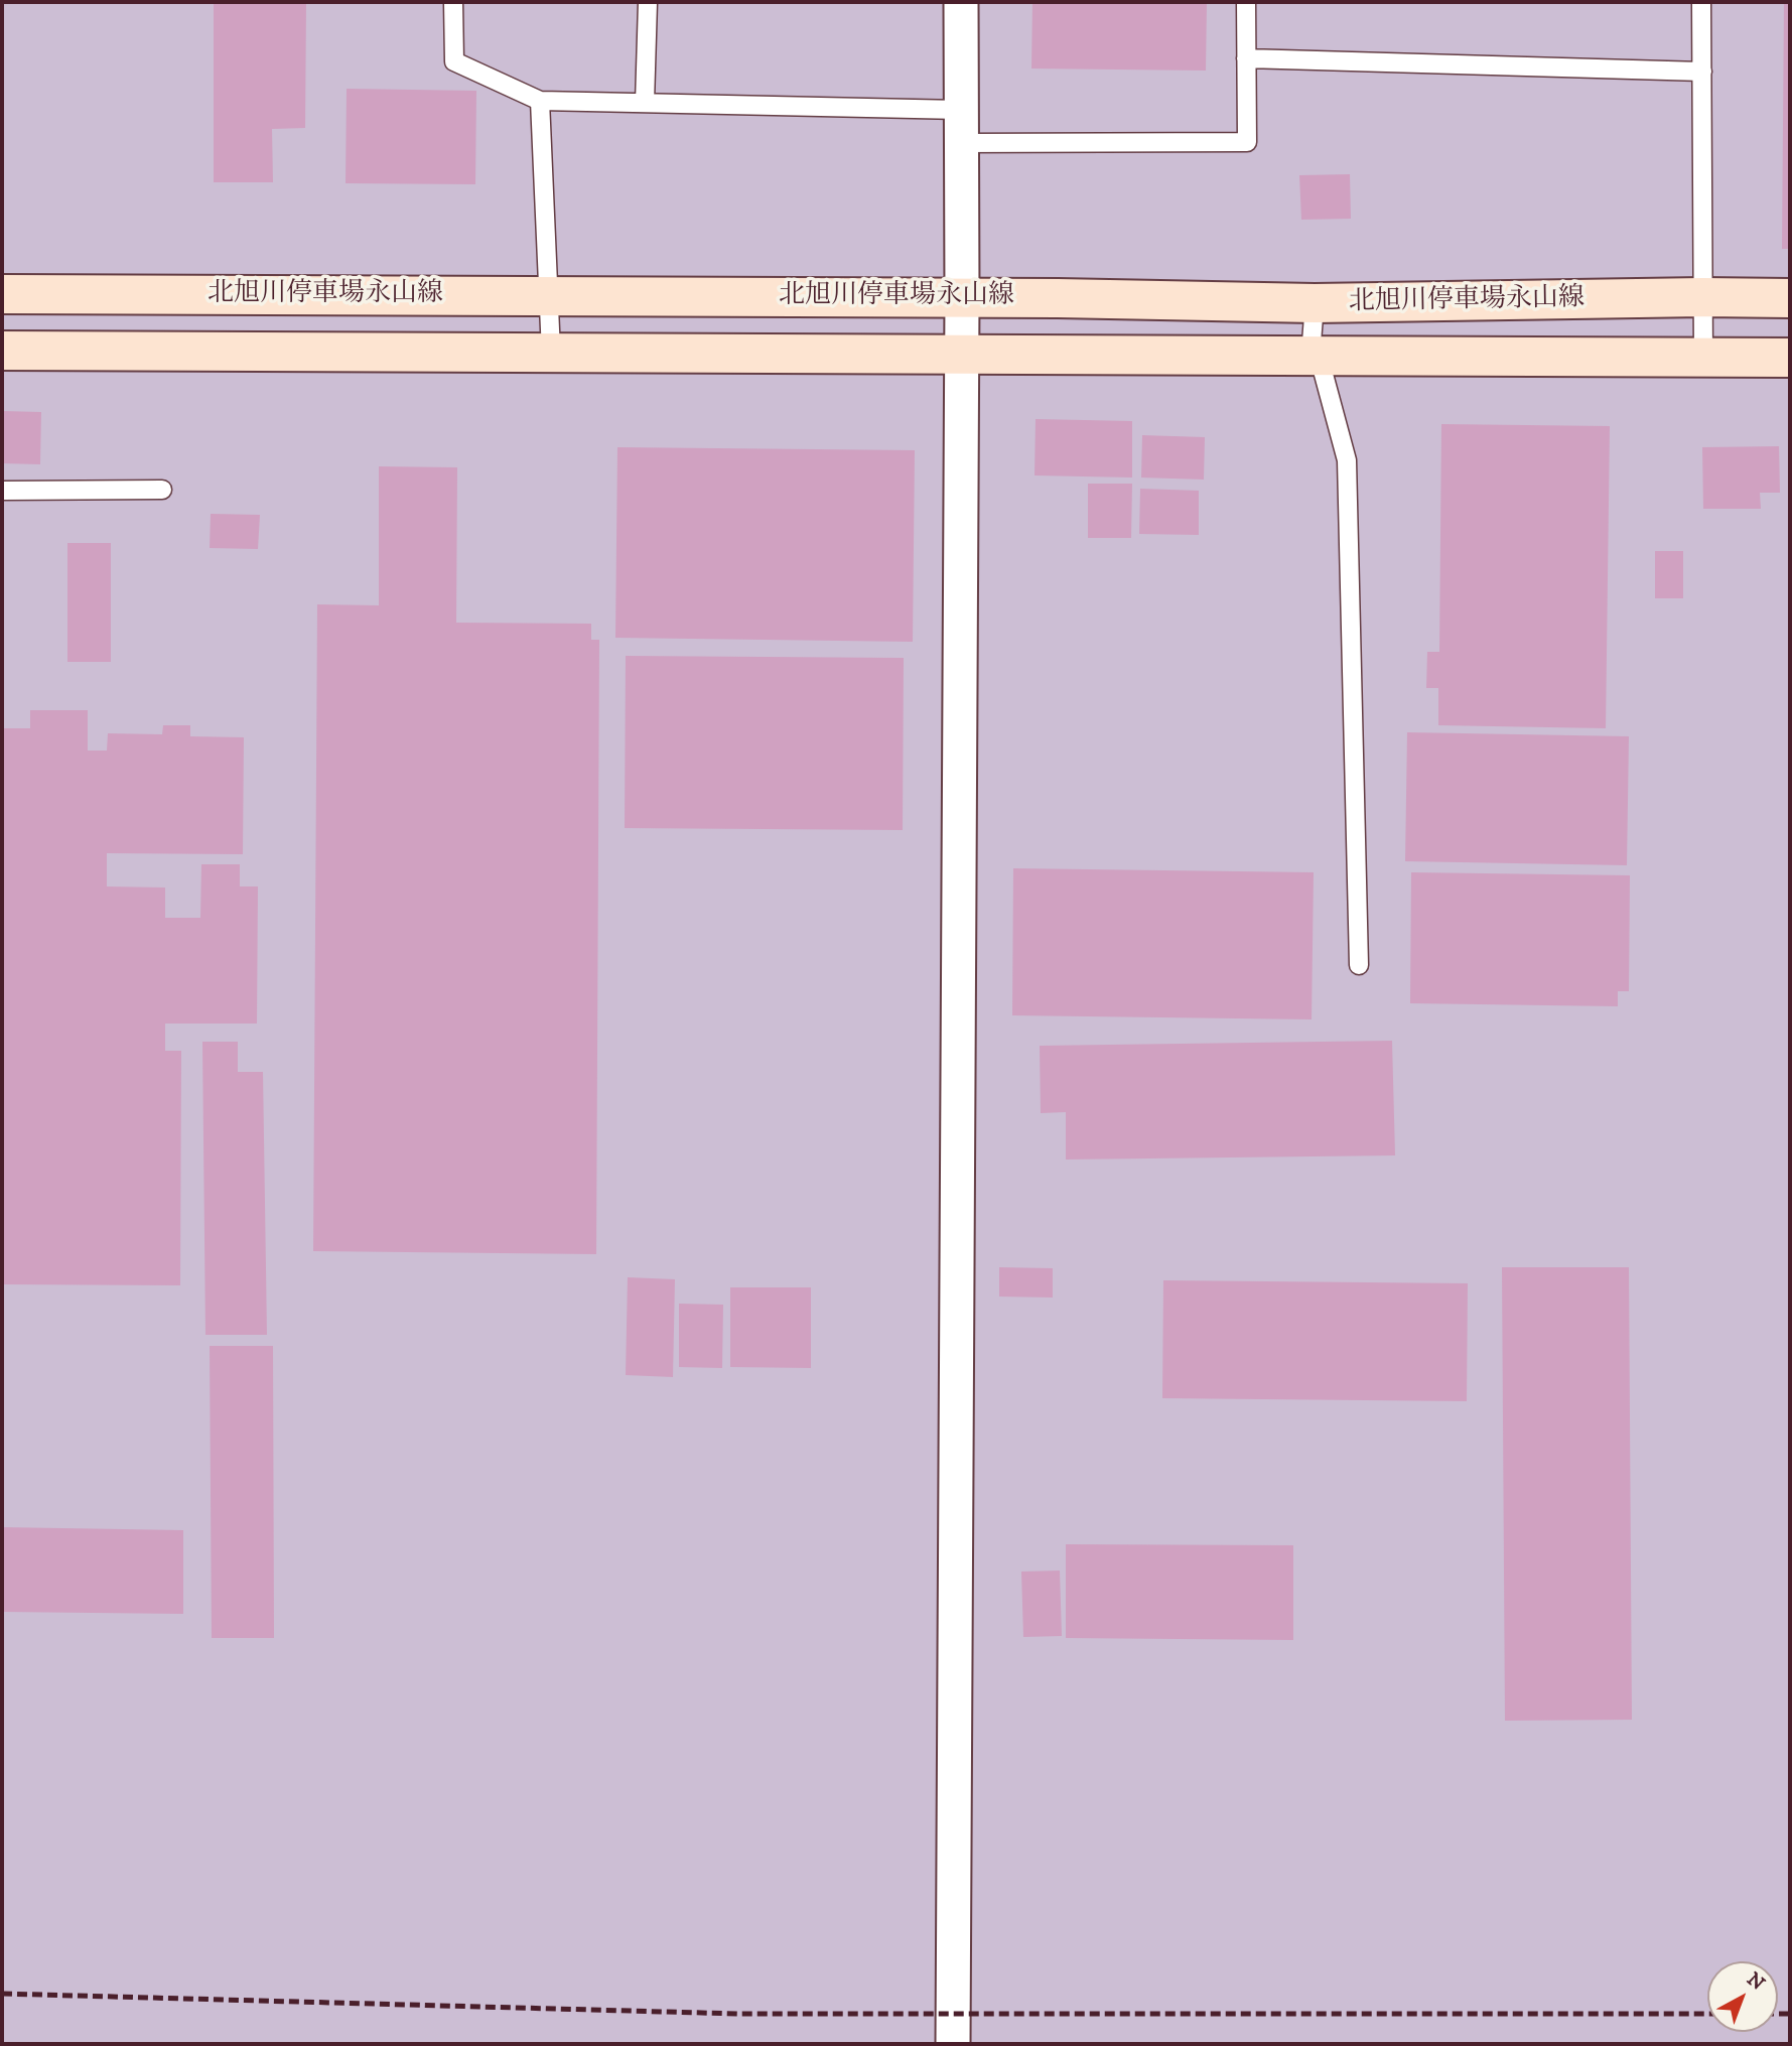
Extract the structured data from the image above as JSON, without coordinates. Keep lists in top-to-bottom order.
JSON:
{
  "streets": {
    "main road": ["北旭川停車場永山線"]
  },
  "north": "top right"
}
